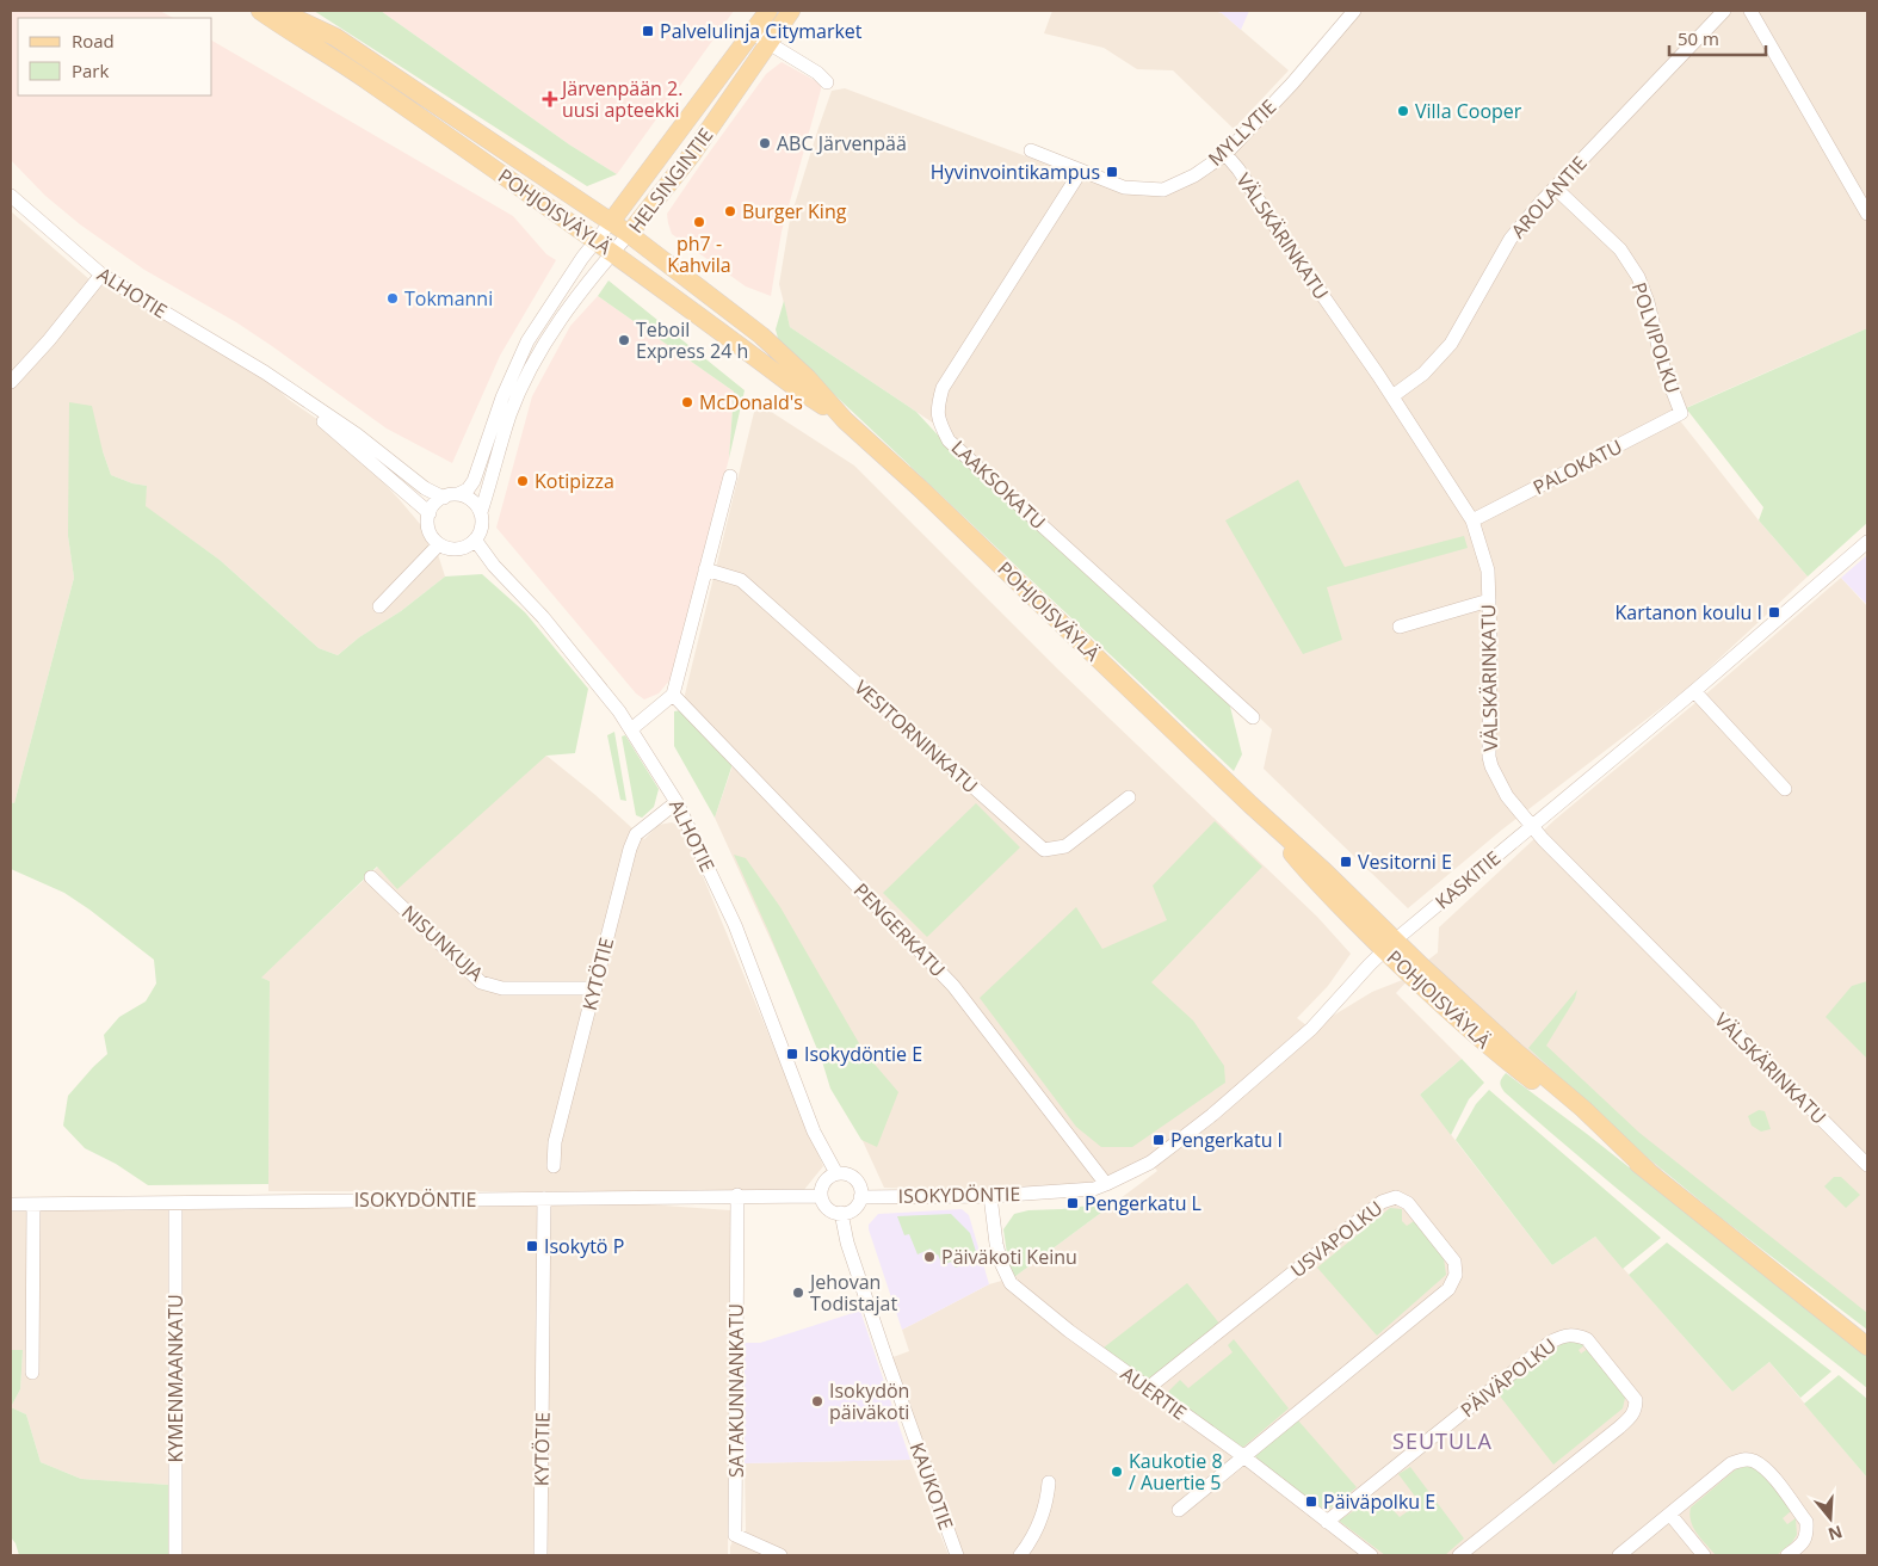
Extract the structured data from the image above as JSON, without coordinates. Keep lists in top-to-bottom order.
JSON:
{
  "streets": {
    "main road": ["HELSINGINTIE", "POHJOISVÄYLÄ"],
    "street": [
      "MYLLYTIE",
      "AROLANTIE",
      "VÄLSKÄRINKATU",
      "ALHOTIE",
      "POLVIPOLKU",
      "PALOKATU",
      "LAAKSOKATU",
      "VESITORNINKATU",
      "KASKITIE",
      "PENGERKATU",
      "NISUNKUJA",
      "KYTÖTIE",
      "ISOKYDÖNTIE",
      "USVAPOLKU",
      "PÄIVÄPOLKU",
      "KYMENMAANKATU",
      "SATAKUNNANKATU",
      "AUERTIE",
      "KAUKOTIE"
    ]
  },
  "crossings": [
    ["MYLLYTIE", "VÄLSKÄRINKATU"],
    ["MYLLYTIE", "LAAKSOKATU"],
    ["HELSINGINTIE", "POHJOISVÄYLÄ"],
    ["HELSINGINTIE", "ALHOTIE"],
    ["AROLANTIE", "VÄLSKÄRINKATU"],
    ["AROLANTIE", "POLVIPOLKU"],
    ["POHJOISVÄYLÄ", "KASKITIE"],
    ["VÄLSKÄRINKATU", "PALOKATU"],
    ["VÄLSKÄRINKATU", "KASKITIE"],
    ["ALHOTIE", "KYTÖTIE"],
    ["ALHOTIE", "ISOKYDÖNTIE"],
    ["ALHOTIE", "KAUKOTIE"],
    ["POLVIPOLKU", "PALOKATU"],
    ["KASKITIE", "PENGERKATU"],
    ["KASKITIE", "ISOKYDÖNTIE"],
    ["NISUNKUJA", "KYTÖTIE"],
    ["KYTÖTIE", "ISOKYDÖNTIE"],
    ["ISOKYDÖNTIE", "KYMENMAANKATU"],
    ["ISOKYDÖNTIE", "SATAKUNNANKATU"],
    ["ISOKYDÖNTIE", "AUERTIE"],
    ["ISOKYDÖNTIE", "KAUKOTIE"],
    ["USVAPOLKU", "AUERTIE"],
    ["PÄIVÄPOLKU", "AUERTIE"]
  ],
  "districts": ["SEUTULA"],
  "places": {
    "transit": [
      "Palvelulinja Citymarket",
      "Hyvinvointikampus",
      "Kartanon koulu I",
      "Vesitorni E",
      "Isokydöntie E",
      "Pengerkatu I",
      "Pengerkatu L",
      "Isokytö P",
      "Päiväpolku E"
    ],
    "health": ["Järvenpään 2. uusi apteekki"],
    "other": [
      "Villa Cooper",
      "ABC Järvenpää",
      "Burger King",
      "ph7 - Kahvila",
      "Tokmanni",
      "Teboil Express 24 h",
      "McDonald's",
      "Kotipizza",
      "Päiväkoti Keinu",
      "Jehovan Todistajat",
      "Isokydön päiväkoti",
      "Kaukotie 8 / Auertie 5"
    ]
  },
  "legend": ["Road", "Park"],
  "scale_bar": "50 m",
  "north": "bottom"
}
